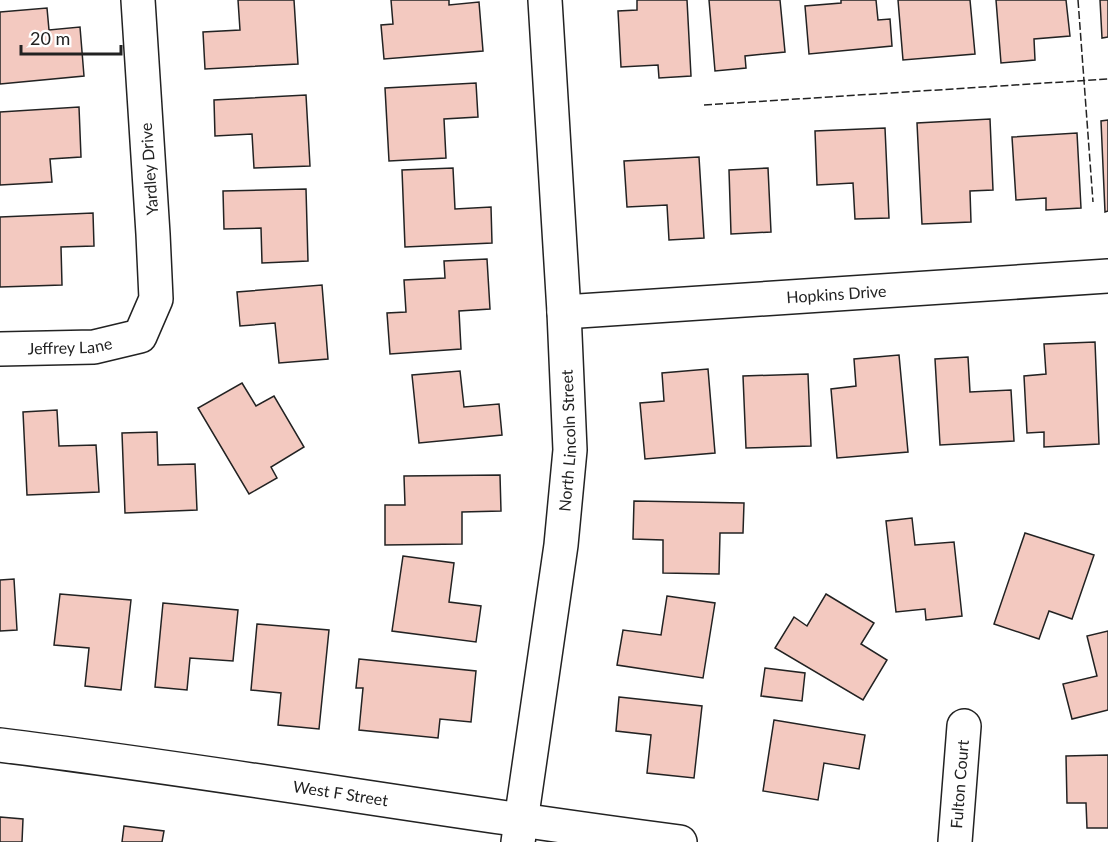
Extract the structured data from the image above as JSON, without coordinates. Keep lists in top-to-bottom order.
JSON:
{
  "streets": {
    "street": [
      "Yardley Drive",
      "Hopkins Drive",
      "Jeffrey Lane",
      "North Lincoln Street",
      "Fulton Court",
      "West F Street"
    ]
  },
  "crossings": [
    ["Yardley Drive", "Jeffrey Lane"],
    ["Hopkins Drive", "North Lincoln Street"],
    ["North Lincoln Street", "West F Street"]
  ],
  "scale_bar": "20 m"
}
